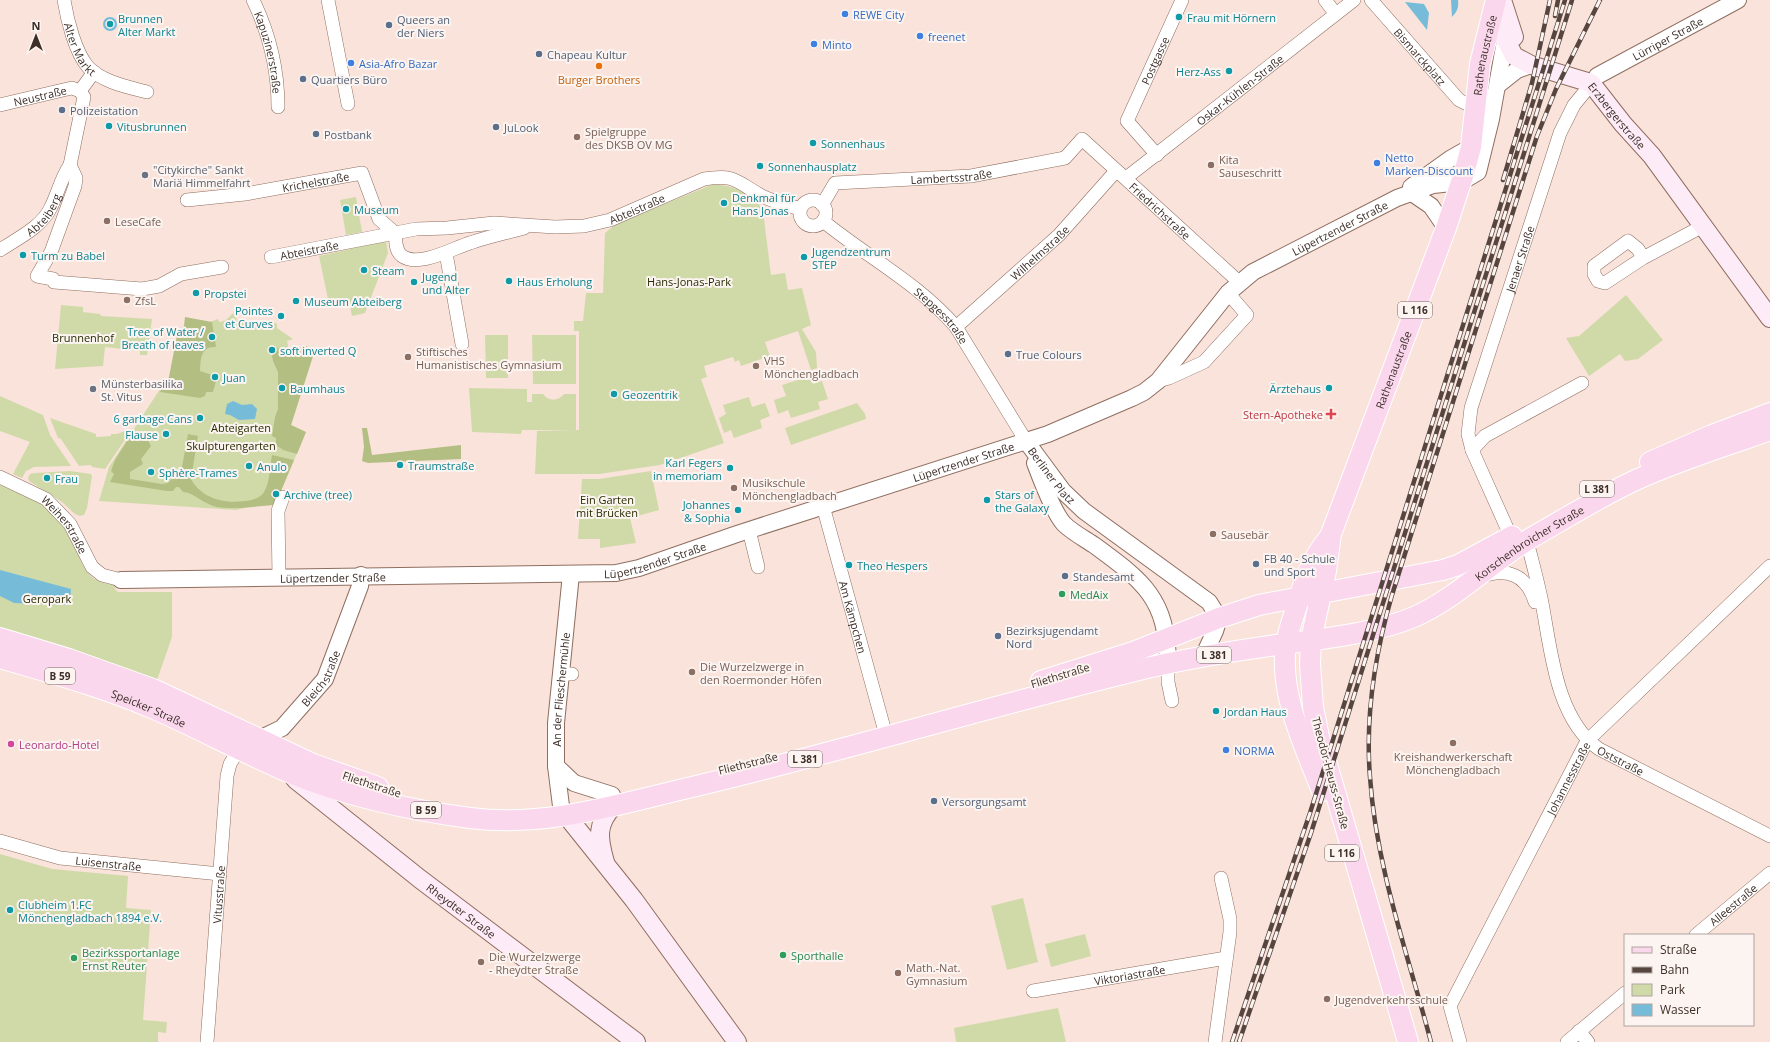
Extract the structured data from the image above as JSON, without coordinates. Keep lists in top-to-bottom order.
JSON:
{
  "streets": {
    "main road": [
      "Rathenaustraße",
      "Erzbergerstraße",
      "L 116",
      "L 381",
      "Korschenbroicher Straße",
      "Fliethstraße",
      "B 59",
      "Speicker Straße",
      "Theodor-Heuss-Straße",
      "Rheydter Straße"
    ],
    "street": [
      "Lürriper Straße",
      "Alter Markt",
      "Kapuzinerstraße",
      "Bismarckplatz",
      "Postgasse",
      "Oskar-Kühlen-Straße",
      "Neustraße",
      "Lambertsstraße",
      "Krichelstraße",
      "Abteistraße",
      "Friedrichstraße",
      "Abteiberg",
      "Lüpertzender Straße",
      "Wilhelmstraße",
      "Jenaer Straße",
      "Stepgesstraße",
      "Berliner Platz",
      "Weiherstraße",
      "Am Kämpchen",
      "Bleichstraße",
      "An der Flieschermühle",
      "Oststraße",
      "Johannesstraße",
      "Luisenstraße",
      "Vitusstraße",
      "Alleestraße",
      "Viktoriastraße"
    ]
  },
  "crossings": [
    ["Lürriper Straße", "Erzbergerstraße"],
    ["Lürriper Straße", "Jenaer Straße"],
    ["Alter Markt", "Neustraße"],
    ["Bismarckplatz", "Rathenaustraße"],
    ["Rathenaustraße", "Erzbergerstraße"],
    ["Rathenaustraße", "Lüpertzender Straße"],
    ["Rathenaustraße", "Korschenbroicher Straße"],
    ["Rathenaustraße", "Fliethstraße"],
    ["Rathenaustraße", "Theodor-Heuss-Straße"],
    ["Postgasse", "Oskar-Kühlen-Straße"],
    ["Oskar-Kühlen-Straße", "Friedrichstraße"],
    ["Oskar-Kühlen-Straße", "Wilhelmstraße"],
    ["Erzbergerstraße", "Jenaer Straße"],
    ["Lambertsstraße", "Abteistraße"],
    ["Lambertsstraße", "Friedrichstraße"],
    ["Lambertsstraße", "Stepgesstraße"],
    ["Krichelstraße", "Abteistraße"],
    ["Abteistraße", "Stepgesstraße"],
    ["Friedrichstraße", "Lüpertzender Straße"],
    ["Friedrichstraße", "Wilhelmstraße"],
    ["Lüpertzender Straße", "Stepgesstraße"],
    ["Lüpertzender Straße", "Berliner Platz"],
    ["Lüpertzender Straße", "Weiherstraße"],
    ["Lüpertzender Straße", "Am Kämpchen"],
    ["Lüpertzender Straße", "Bleichstraße"],
    ["Lüpertzender Straße", "An der Flieschermühle"],
    ["Wilhelmstraße", "Stepgesstraße"],
    ["Jenaer Straße", "Korschenbroicher Straße"],
    ["Jenaer Straße", "Oststraße"],
    ["Stepgesstraße", "Berliner Platz"],
    ["Berliner Platz", "Fliethstraße"],
    ["Korschenbroicher Straße", "Fliethstraße"],
    ["Korschenbroicher Straße", "Oststraße"],
    ["Korschenbroicher Straße", "Theodor-Heuss-Straße"],
    ["Am Kämpchen", "Fliethstraße"],
    ["Fliethstraße", "Bleichstraße"],
    ["Fliethstraße", "An der Flieschermühle"],
    ["Fliethstraße", "Speicker Straße"],
    ["Fliethstraße", "Theodor-Heuss-Straße"],
    ["Fliethstraße", "Rheydter Straße"],
    ["Bleichstraße", "Speicker Straße"],
    ["Bleichstraße", "Vitusstraße"],
    ["Speicker Straße", "Vitusstraße"],
    ["Speicker Straße", "Rheydter Straße"],
    ["Oststraße", "Johannesstraße"],
    ["Luisenstraße", "Vitusstraße"]
  ],
  "parks": [
    "Hans-Jonas-Park",
    "Brunnenhof",
    "Abteigarten",
    "Skulpturengarten",
    "Ein Garten mit Brücken",
    "Geropark"
  ],
  "places": {
    "other": [
      "REWE City",
      "Frau mit Hörnern",
      "Brunnen Alter Markt",
      "Queers an der Niers",
      "freenet",
      "Minto",
      "Chapeau Kultur",
      "Asia-Afro Bazar",
      "Burger Brothers",
      "Herz-Ass",
      "Quartiers Büro",
      "Polizeistation",
      "Vitusbrunnen",
      "JuLook",
      "Postbank",
      "Spielgruppe des DKSB OV MG",
      "Sonnenhaus",
      "Netto Marken-Discount",
      "Kita Sauseschritt",
      "Sonnenhausplatz",
      "\"Citykirche\" Sankt Mariä Himmelfahrt",
      "Denkmal für Hans Jonas",
      "Museum",
      "LeseCafe",
      "Turm zu Babel",
      "Jugendzentrum STEP",
      "Steam",
      "Haus Erholung",
      "Jugend und Alter",
      "Propstei",
      "ZfsL",
      "Museum Abteiberg",
      "Pointes et Curves",
      "Tree of Water / Breath of leaves",
      "soft inverted Q",
      "True Colours",
      "Stiftisches Humanistisches Gymnasium",
      "VHS Mönchengladbach",
      "Juan",
      "Baumhaus",
      "Ärztehaus",
      "Münsterbasilika St. Vitus",
      "Geozentrik",
      "6 garbage Cans",
      "Flause",
      "Traumstraße",
      "Anulo",
      "Karl Fegers in memoriam",
      "Sphère-Trames",
      "Frau",
      "Musikschule Mönchengladbach",
      "Archive (tree)",
      "Stars of the Galaxy",
      "Johannes & Sophia",
      "Sausebär",
      "FB 40 - Schule und Sport",
      "Theo Hespers",
      "Standesamt",
      "MedAix",
      "Bezirksjugendamt Nord",
      "Die Wurzelzwerge in den Roermonder Höfen",
      "Jordan Haus",
      "Kreishandwerkerschaft Mönchengladbach",
      "Leonardo-Hotel",
      "NORMA",
      "Versorgungsamt",
      "Clubheim 1.FC Mönchengladbach 1894 e.V.",
      "Sporthalle",
      "Bezirkssportanlage Ernst Reuter",
      "Die Wurzelzwerge - Rheydter Straße",
      "Math.-Nat. Gymnasium",
      "Jugendverkehrsschule"
    ],
    "health": ["Stern-Apotheke"]
  },
  "legend": [
    "Straße",
    "Bahn",
    "Park",
    "Wasser"
  ],
  "north": "top"
}
